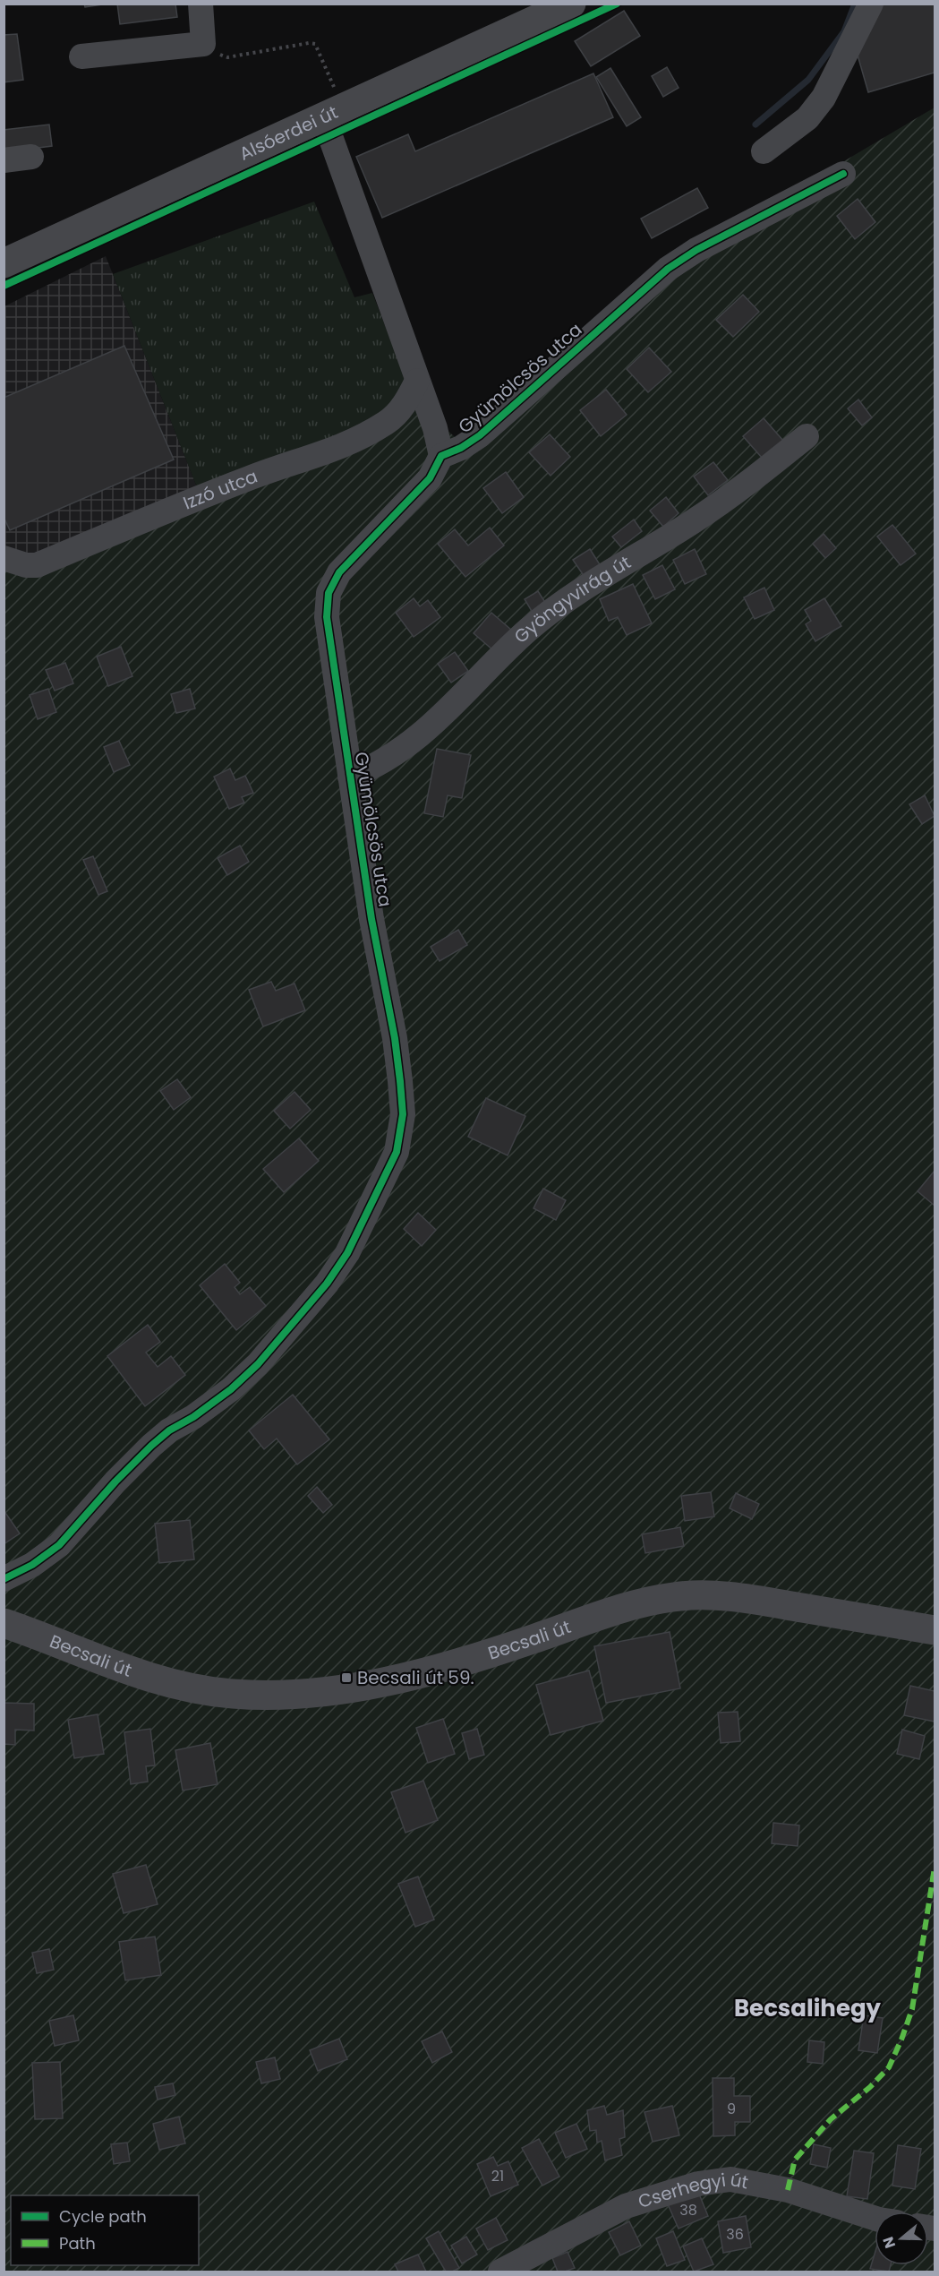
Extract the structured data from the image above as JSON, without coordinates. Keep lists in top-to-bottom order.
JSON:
{
  "streets": {
    "main road": ["Alsóerdei út", "Becsali út"],
    "street": [
      "Gyümölcsös utca",
      "Izzó utca",
      "Gyöngyvirág út",
      "Cserhegyi út"
    ]
  },
  "crossings": [
    ["Gyümölcsös utca", "Gyöngyvirág út"]
  ],
  "districts": ["Becsalihegy"],
  "places": {
    "transit": ["Becsali út 59."]
  },
  "house_numbers": [
    "9",
    "21",
    "38",
    "36"
  ],
  "legend": ["Cycle path", "Path"],
  "north": "left"
}
